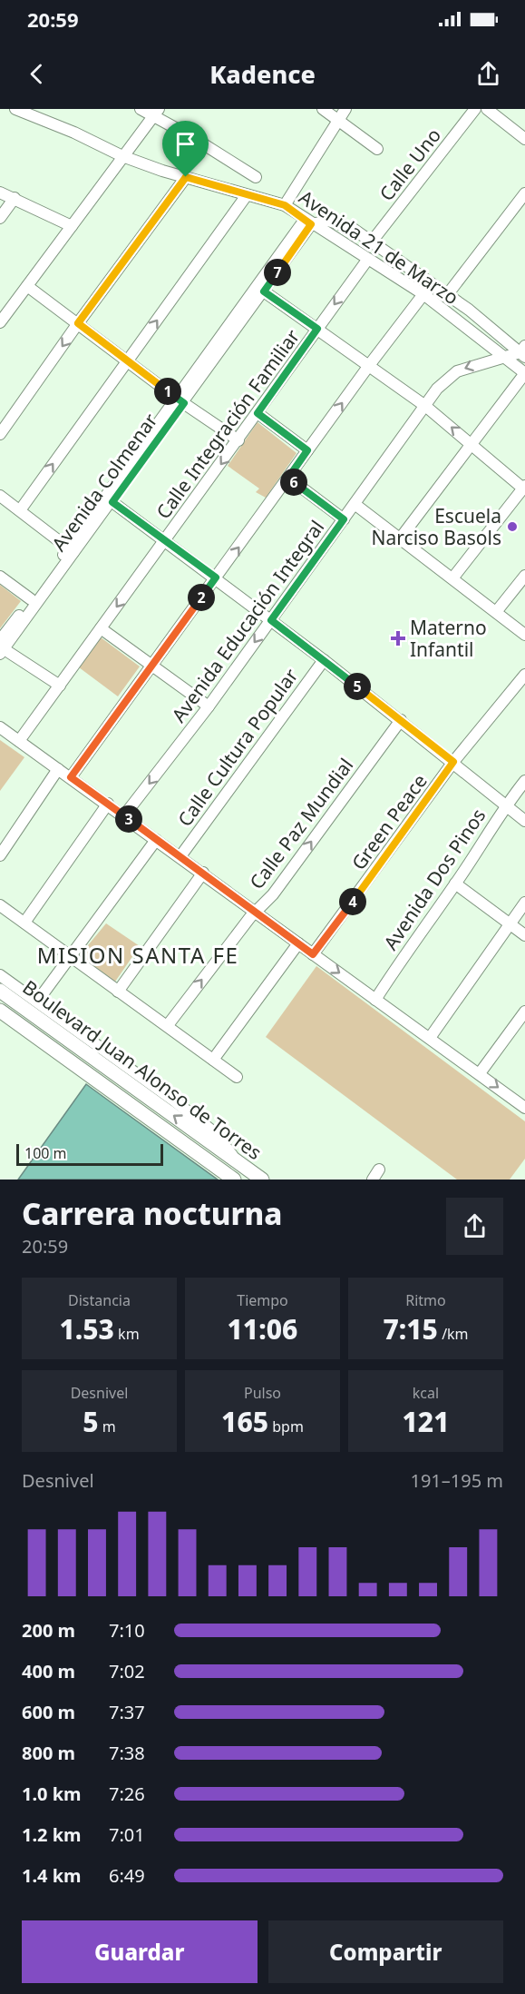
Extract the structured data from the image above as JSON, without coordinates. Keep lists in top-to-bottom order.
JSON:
{
  "streets": {
    "main road": ["Boulevard Juan Alonso de Torres"],
    "street": [
      "Calle Uno",
      "Avenida 21 de Marzo",
      "Calle Integración Familiar",
      "Avenida Colmenar",
      "Avenida Educación Integral",
      "Calle Cultura Popular",
      "Green Peace",
      "Calle Paz Mundial",
      "Avenida Dos Pinos"
    ]
  },
  "crossings": [
    ["Avenida 21 de Marzo", "Calle Integración Familiar"],
    ["Avenida 21 de Marzo", "Avenida Colmenar"],
    ["Avenida 21 de Marzo", "Avenida Educación Integral"]
  ],
  "districts": ["MISION SANTA FE"],
  "places": {
    "other": ["Escuela Narciso Basols"],
    "health": ["Materno Infantil"]
  },
  "scale_bar": "100 m",
  "page": {
    "status": "20:59",
    "header": "Kadence",
    "pins": [
      "7",
      "1",
      "6",
      "2",
      "5",
      "3",
      "4"
    ],
    "scale": "100 m",
    "heading": ["Carrera nocturna", "20:59"],
    "stats": [
      ["Distancia", "1.53 km"],
      ["Tiempo", "11:06"],
      ["Ritmo", "7:15 /km"],
      ["Desnivel", "5 m"],
      ["Pulso", "165 bpm"],
      ["kcal", "121"]
    ],
    "chart": ["Desnivel", "191–195 m"],
    "list": [
      {
        "name": "200 m",
        "note": "7:10"
      },
      {
        "name": "400 m",
        "note": "7:02"
      },
      {
        "name": "600 m",
        "note": "7:37"
      },
      {
        "name": "800 m",
        "note": "7:38"
      },
      {
        "name": "1.0 km",
        "note": "7:26"
      },
      {
        "name": "1.2 km",
        "note": "7:01"
      },
      {
        "name": "1.4 km",
        "note": "6:49"
      }
    ],
    "buttons": ["Guardar", "Compartir"]
  }
}
